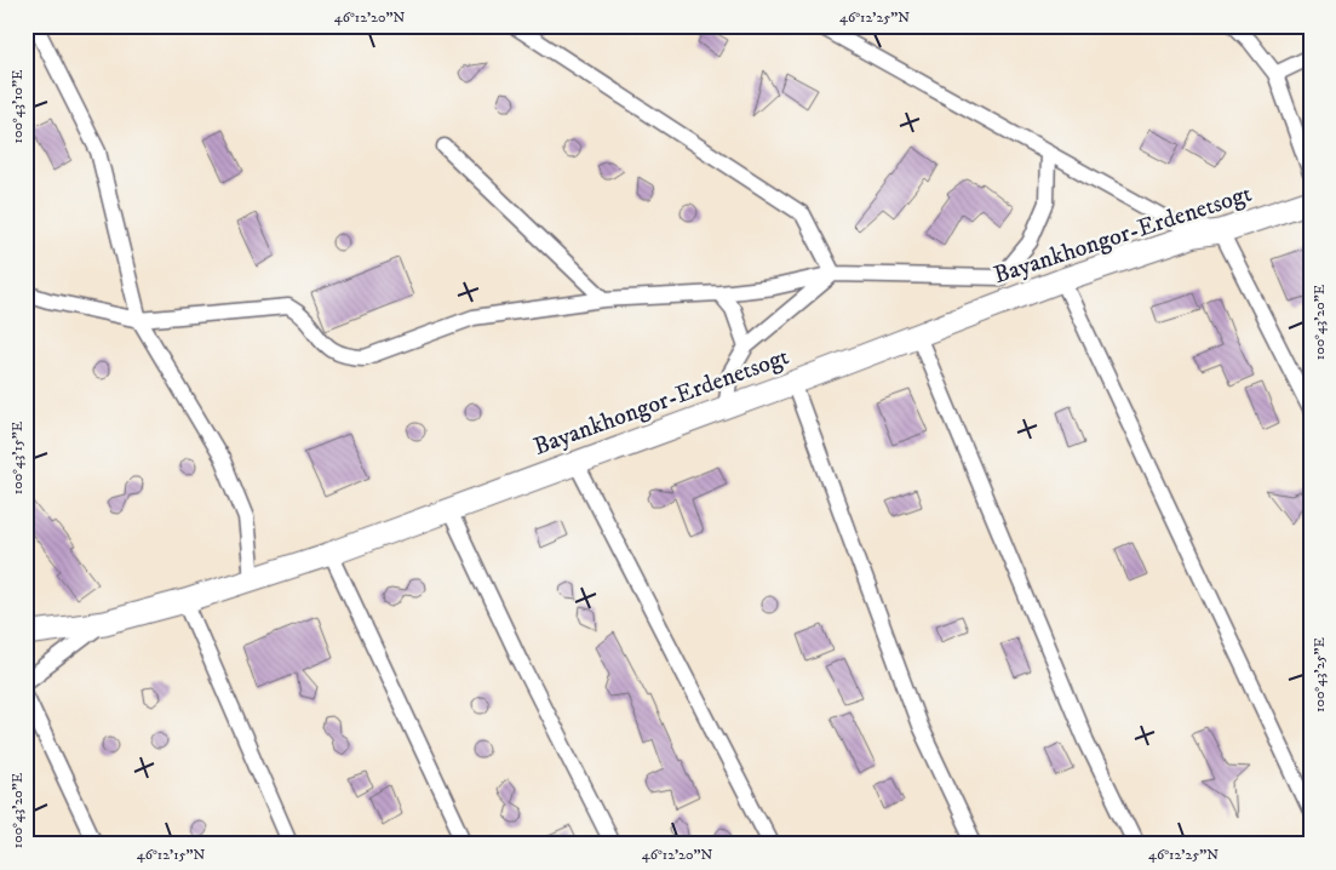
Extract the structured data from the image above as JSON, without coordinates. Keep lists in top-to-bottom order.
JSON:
{
  "streets": {
    "street": ["Bayankhongor-Erdenetsogt"]
  },
  "coordinates": [
    "46°12'20\"N",
    "46°12'25\"N",
    "100°43'10\"E",
    "100°43'20\"E",
    "100°43'15\"E",
    "100°43'25\"E",
    "46°12'15\"N"
  ]
}
